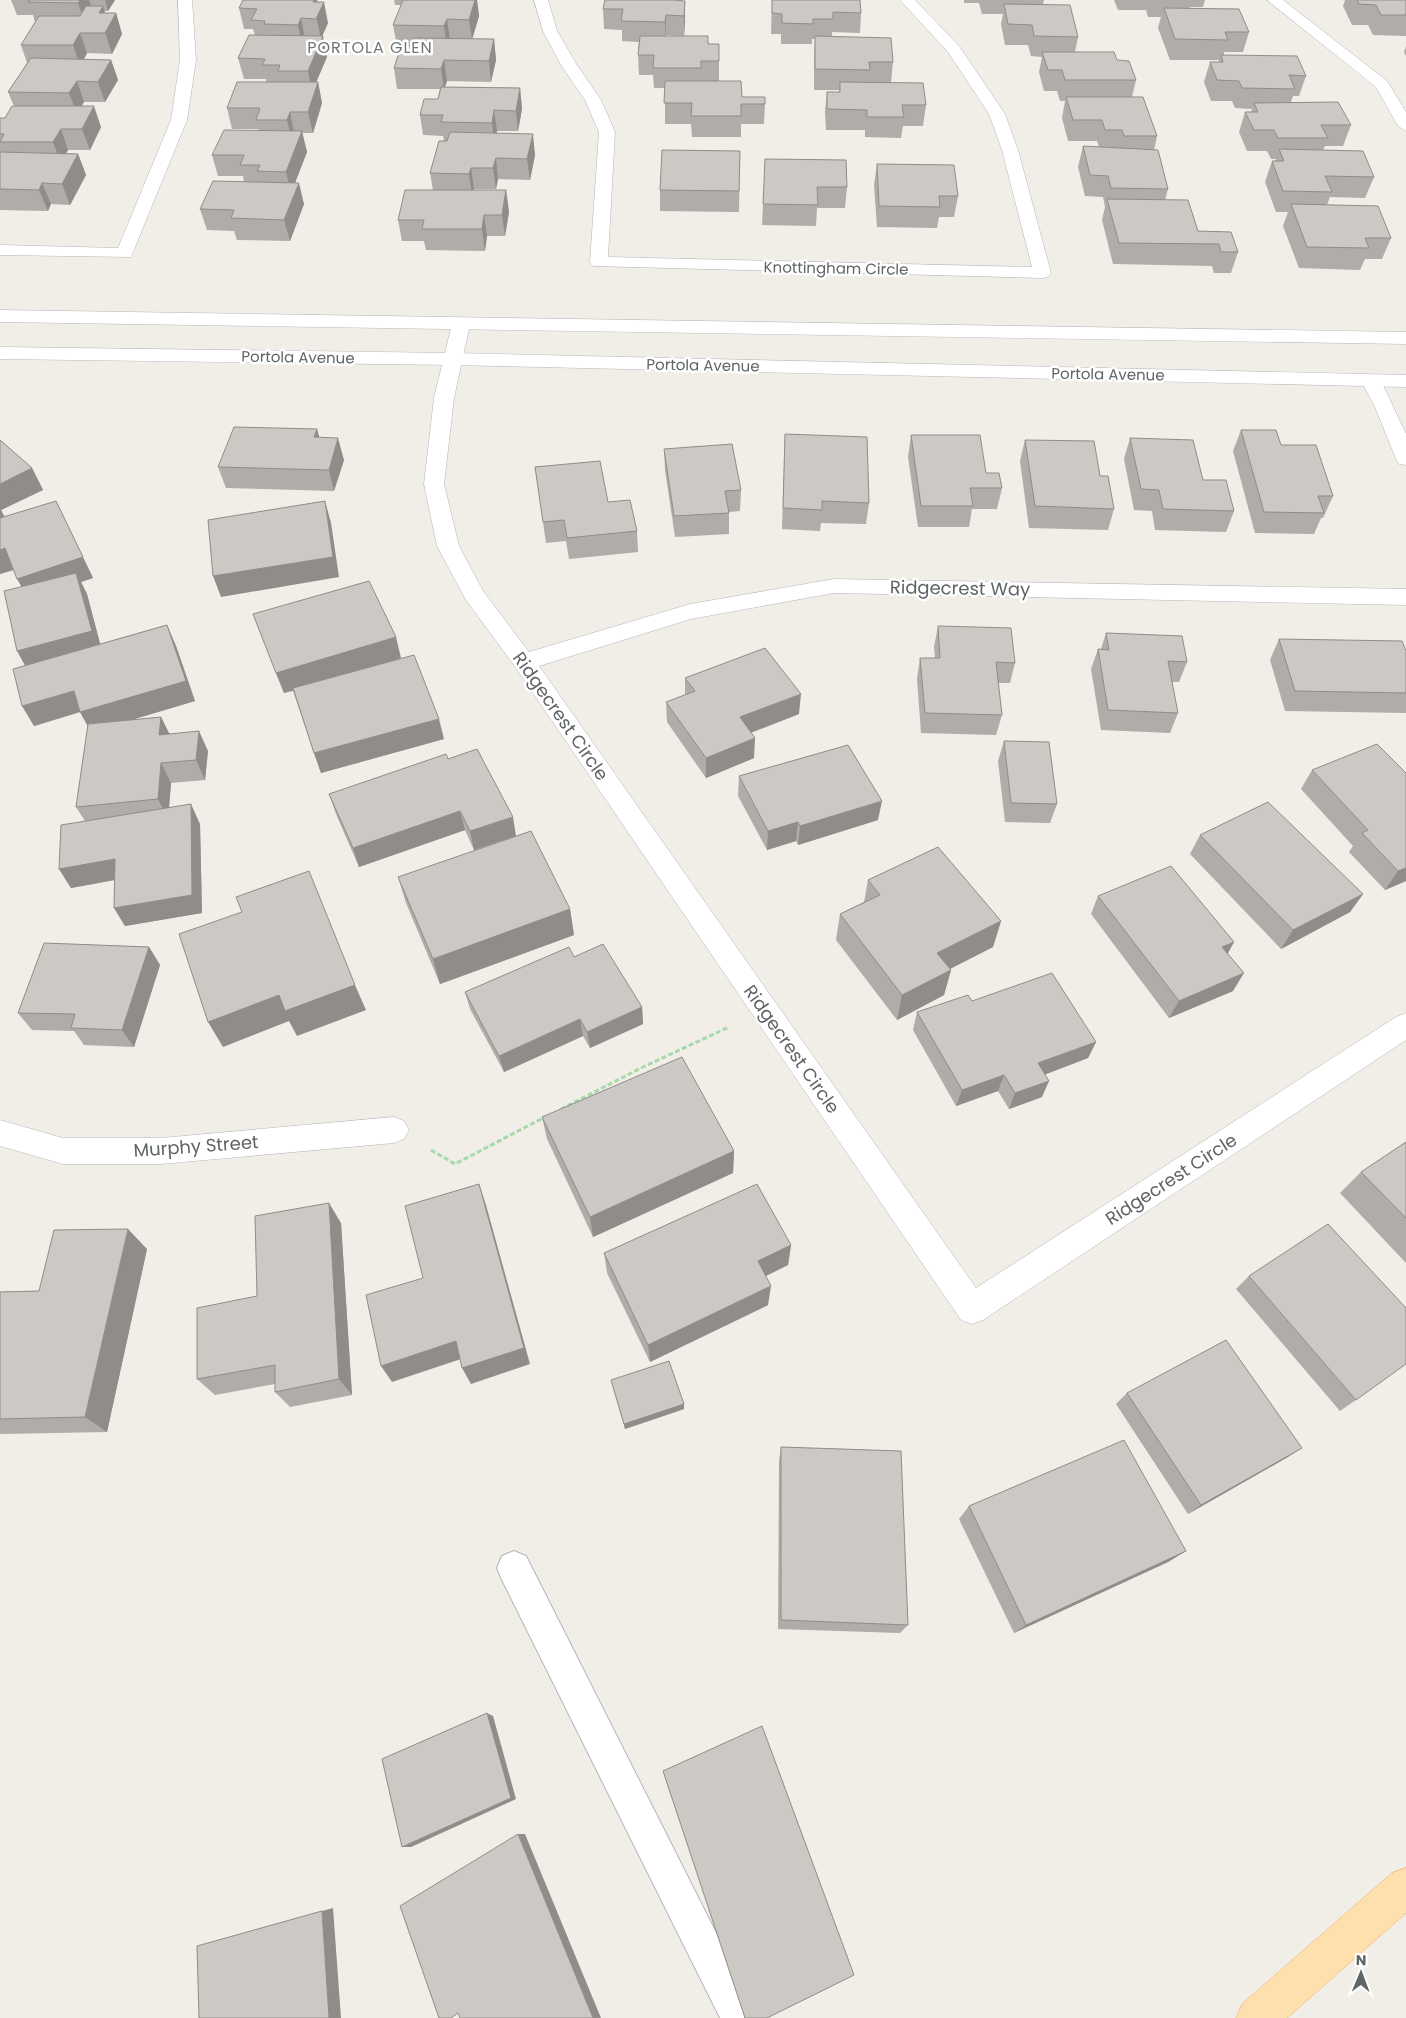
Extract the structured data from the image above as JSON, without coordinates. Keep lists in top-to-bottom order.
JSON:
{
  "streets": {
    "street": [
      "Knottingham Circle",
      "Portola Avenue",
      "Ridgecrest Way",
      "Ridgecrest Circle",
      "Murphy Street"
    ]
  },
  "crossings": [
    ["Portola Avenue", "Ridgecrest Circle"],
    ["Ridgecrest Way", "Ridgecrest Circle"]
  ],
  "districts": ["PORTOLA GLEN"],
  "north": "top"
}
